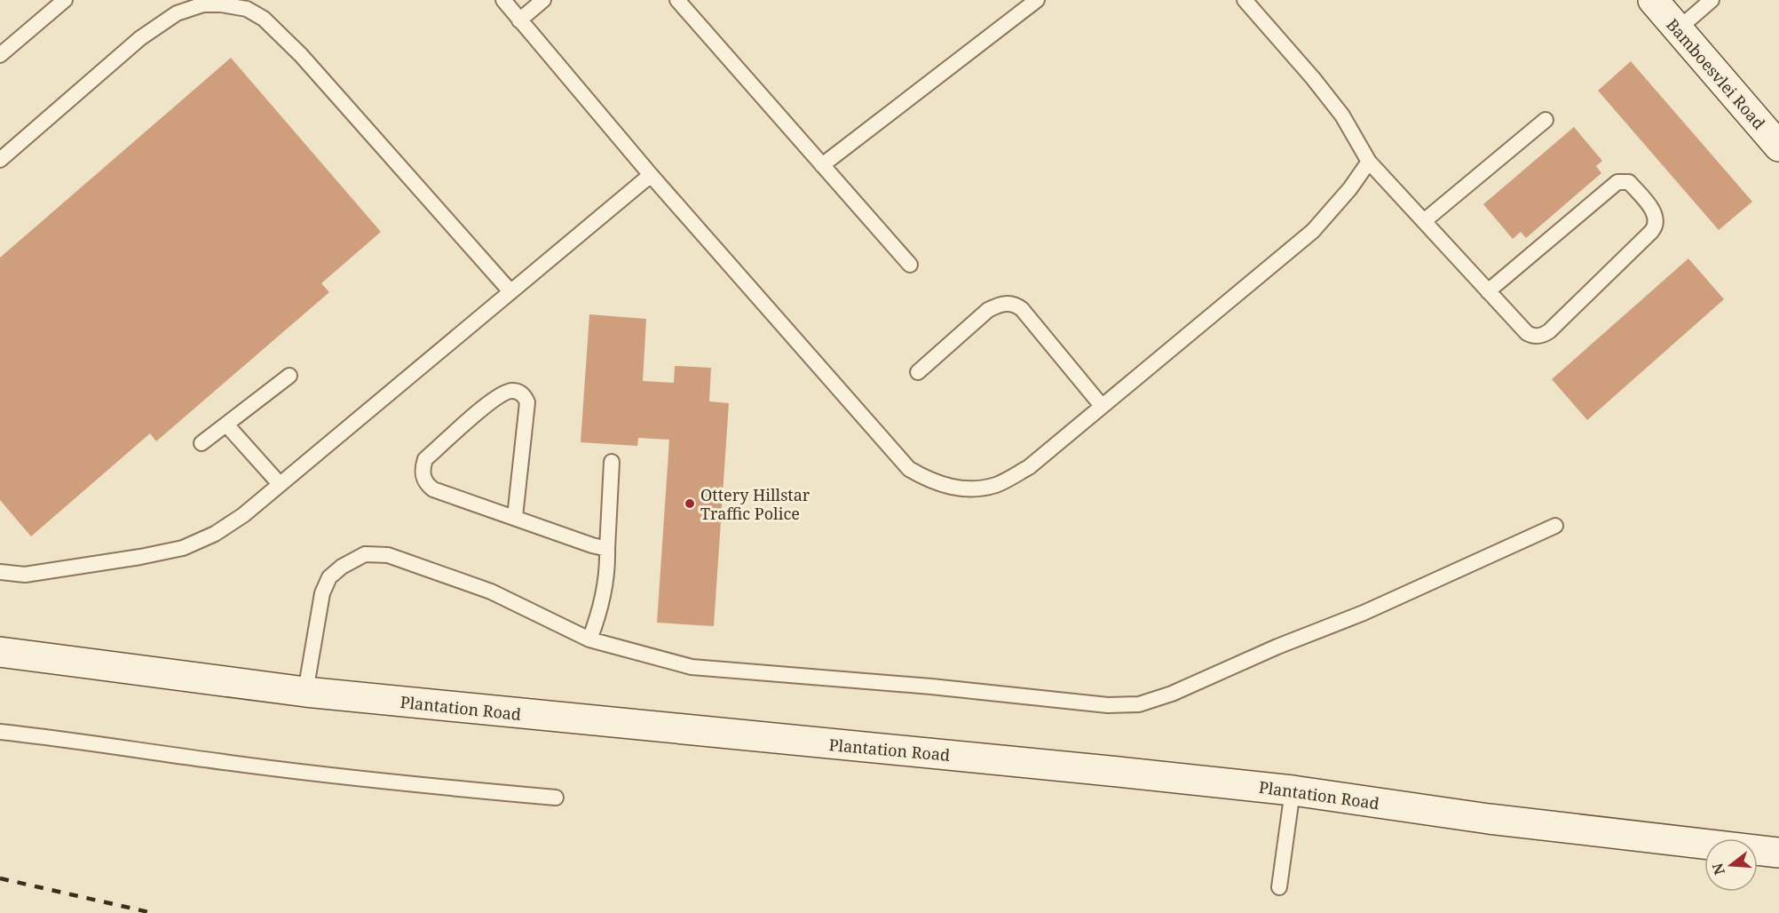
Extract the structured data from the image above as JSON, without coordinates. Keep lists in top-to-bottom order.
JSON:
{
  "streets": {
    "street": ["Bamboesvlei Road", "Plantation Road"]
  },
  "places": ["Ottery Hillstar Traffic Police"],
  "north": "left"
}
